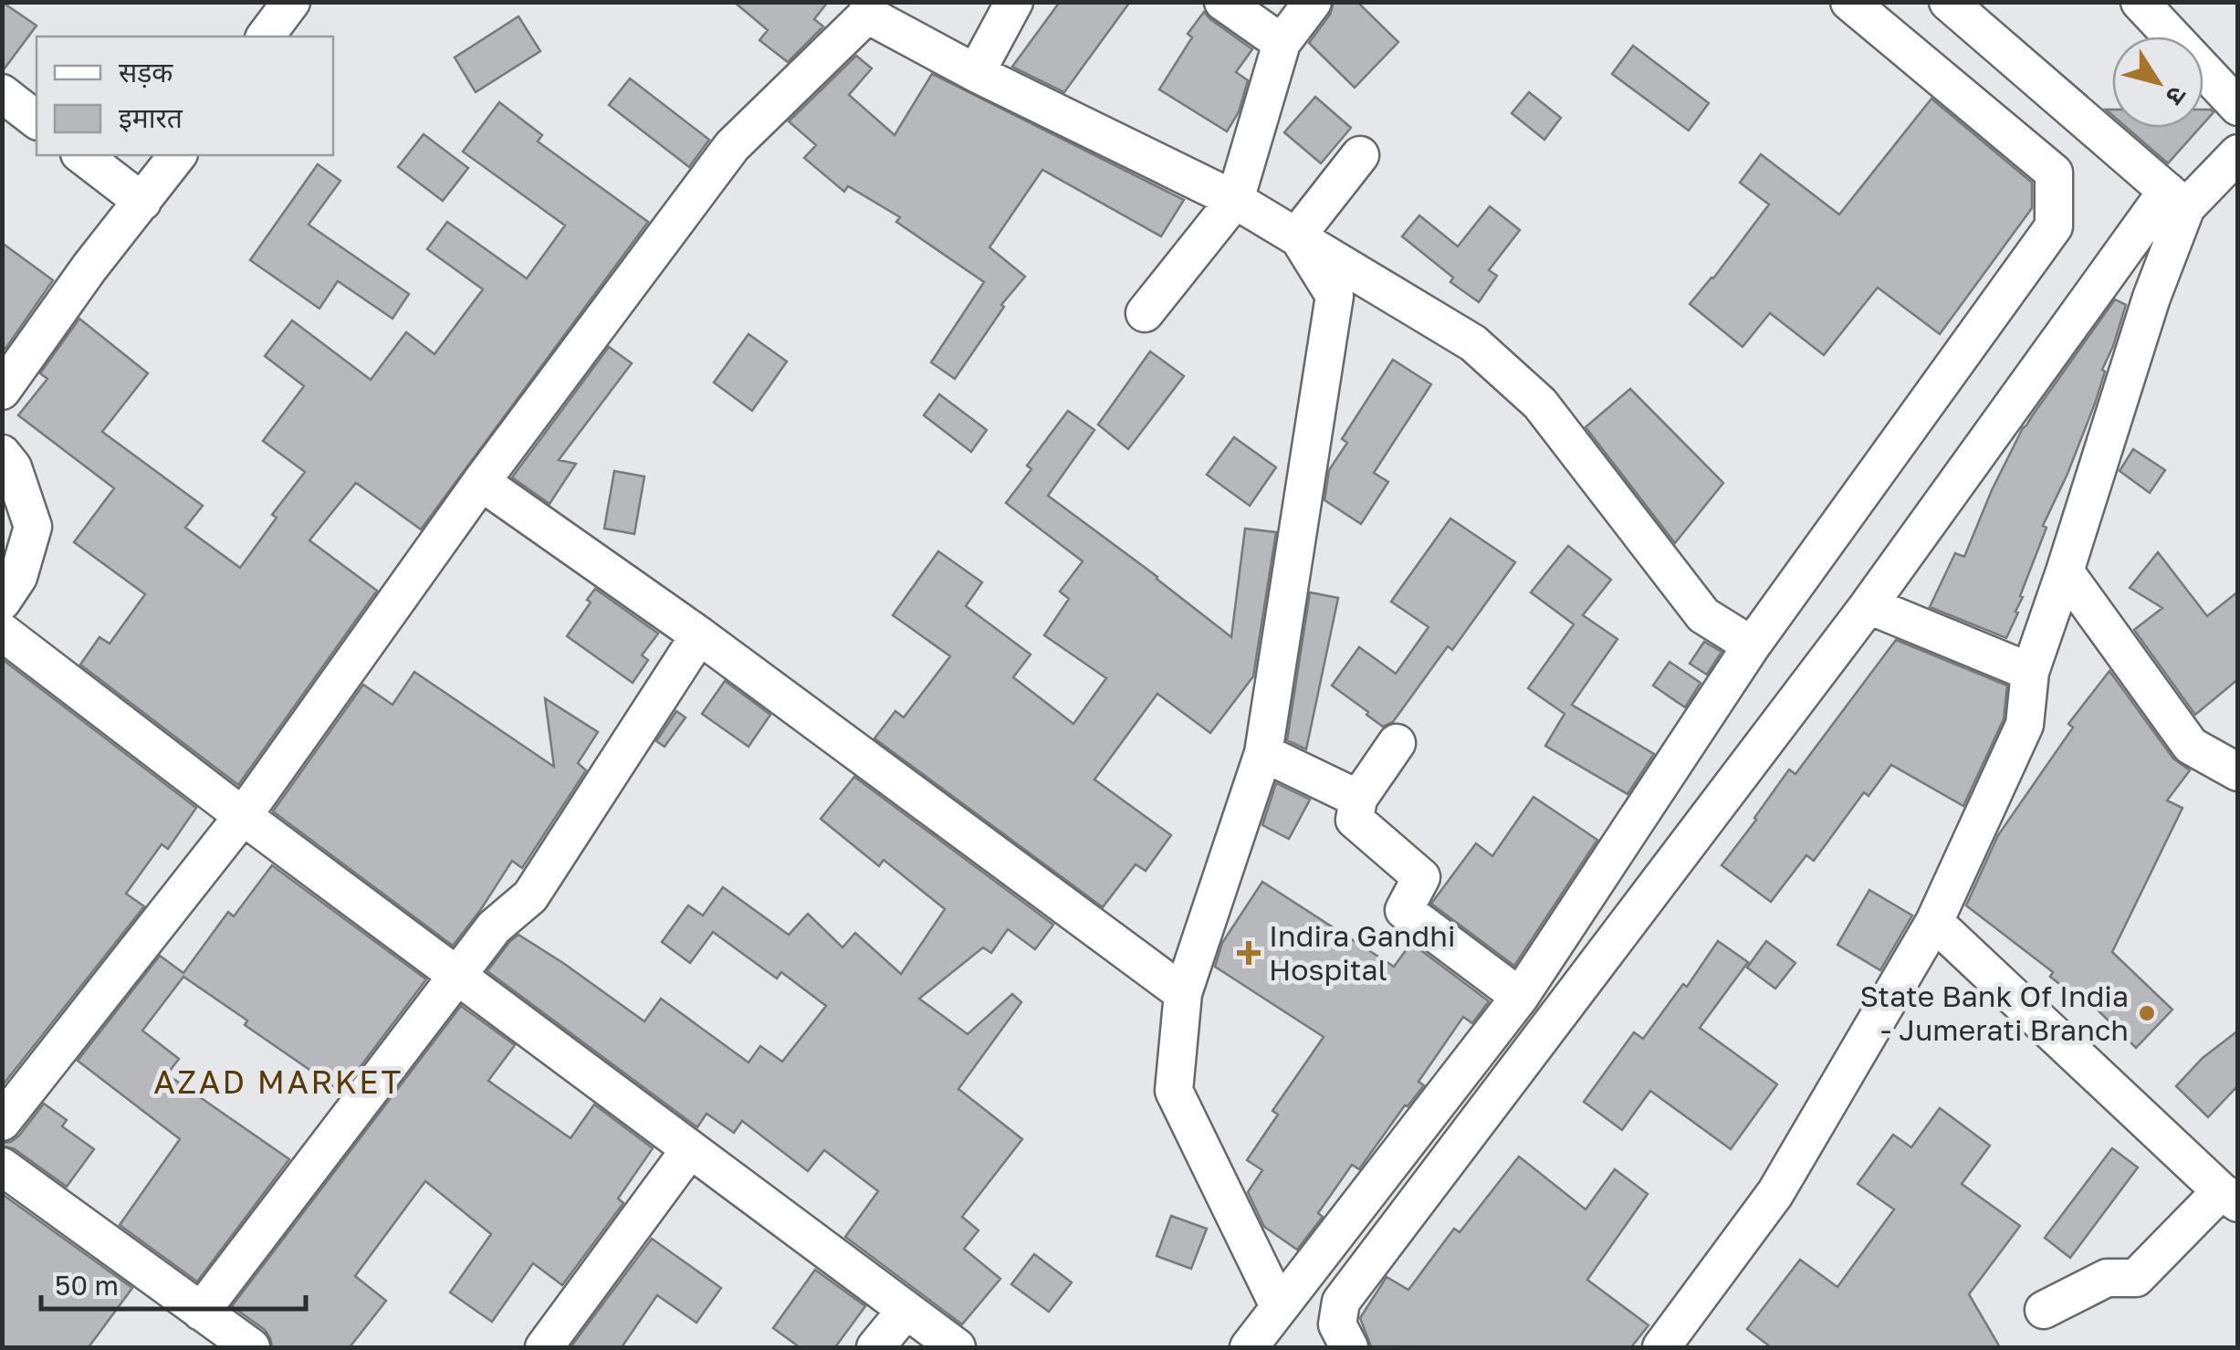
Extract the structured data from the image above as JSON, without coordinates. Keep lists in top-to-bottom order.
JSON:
{
  "districts": ["AZAD MARKET"],
  "places": {
    "health": ["Indira Gandhi Hospital"],
    "other": ["State Bank Of India - Jumerati Branch"]
  },
  "legend": ["सड़क", "इमारत"],
  "scale_bar": "50 m",
  "north": "bottom right"
}
